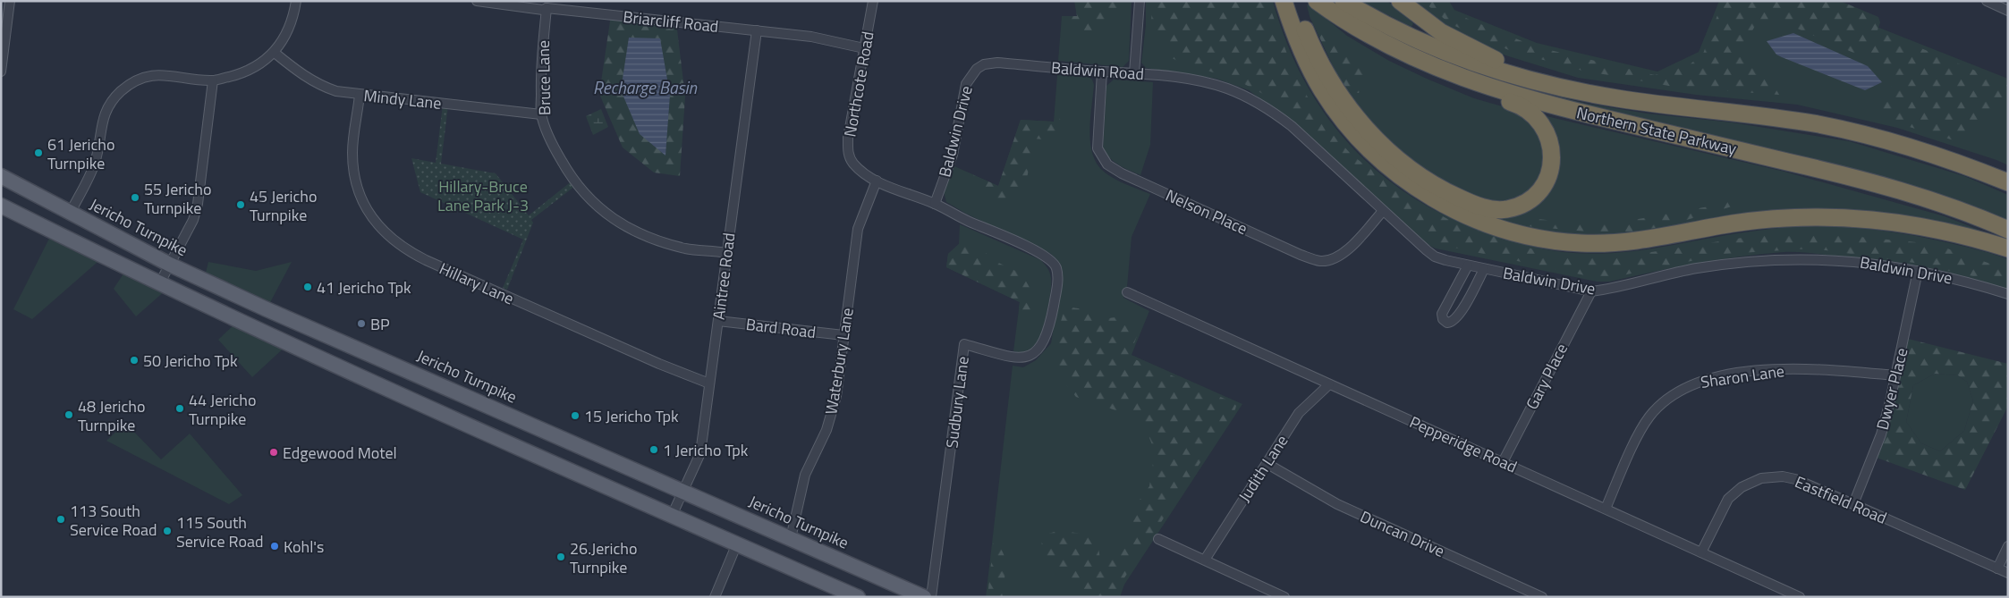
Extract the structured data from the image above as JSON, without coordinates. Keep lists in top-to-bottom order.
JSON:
{
  "streets": {
    "highway": ["Northern State Parkway"],
    "main road": ["Jericho Turnpike"],
    "street": [
      "Briarcliff Road",
      "Baldwin Road",
      "Bruce Lane",
      "Northcote Road",
      "Mindy Lane",
      "Baldwin Drive",
      "Nelson Place",
      "Aintree Road",
      "Hillary Lane",
      "Bard Road",
      "Waterbury Lane",
      "Gary Place",
      "Sharon Lane",
      "Dwyer Place",
      "Sudbury Lane",
      "Pepperidge Road",
      "Judith Lane",
      "Eastfield Road",
      "Duncan Drive"
    ]
  },
  "crossings": [
    ["Briarcliff Road", "Bruce Lane"],
    ["Briarcliff Road", "Northcote Road"],
    ["Briarcliff Road", "Aintree Road"],
    ["Baldwin Road", "Baldwin Drive"],
    ["Baldwin Road", "Nelson Place"],
    ["Bruce Lane", "Mindy Lane"],
    ["Bruce Lane", "Aintree Road"],
    ["Northcote Road", "Waterbury Lane"],
    ["Mindy Lane", "Hillary Lane"],
    ["Baldwin Drive", "Nelson Place"],
    ["Baldwin Drive", "Gary Place"],
    ["Baldwin Drive", "Dwyer Place"],
    ["Baldwin Drive", "Sudbury Lane"],
    ["Jericho Turnpike", "Aintree Road"],
    ["Jericho Turnpike", "Waterbury Lane"],
    ["Aintree Road", "Hillary Lane"],
    ["Aintree Road", "Bard Road"],
    ["Bard Road", "Waterbury Lane"],
    ["Gary Place", "Pepperidge Road"],
    ["Sharon Lane", "Dwyer Place"],
    ["Sharon Lane", "Pepperidge Road"],
    ["Dwyer Place", "Eastfield Road"],
    ["Pepperidge Road", "Judith Lane"],
    ["Pepperidge Road", "Eastfield Road"],
    ["Judith Lane", "Duncan Drive"]
  ],
  "water": ["Recharge Basin"],
  "parks": ["Hillary-Bruce Lane Park J-3"],
  "places": [
    "61 Jericho Turnpike",
    "55 Jericho Turnpike",
    "45 Jericho Turnpike",
    "41 Jericho Tpk",
    "BP",
    "50 Jericho Tpk",
    "44 Jericho Turnpike",
    "48 Jericho Turnpike",
    "15 Jericho Tpk",
    "1 Jericho Tpk",
    "Edgewood Motel",
    "113 South Service Road",
    "115 South Service Road",
    "Kohl's",
    "26.Jericho Turnpike"
  ]
}
